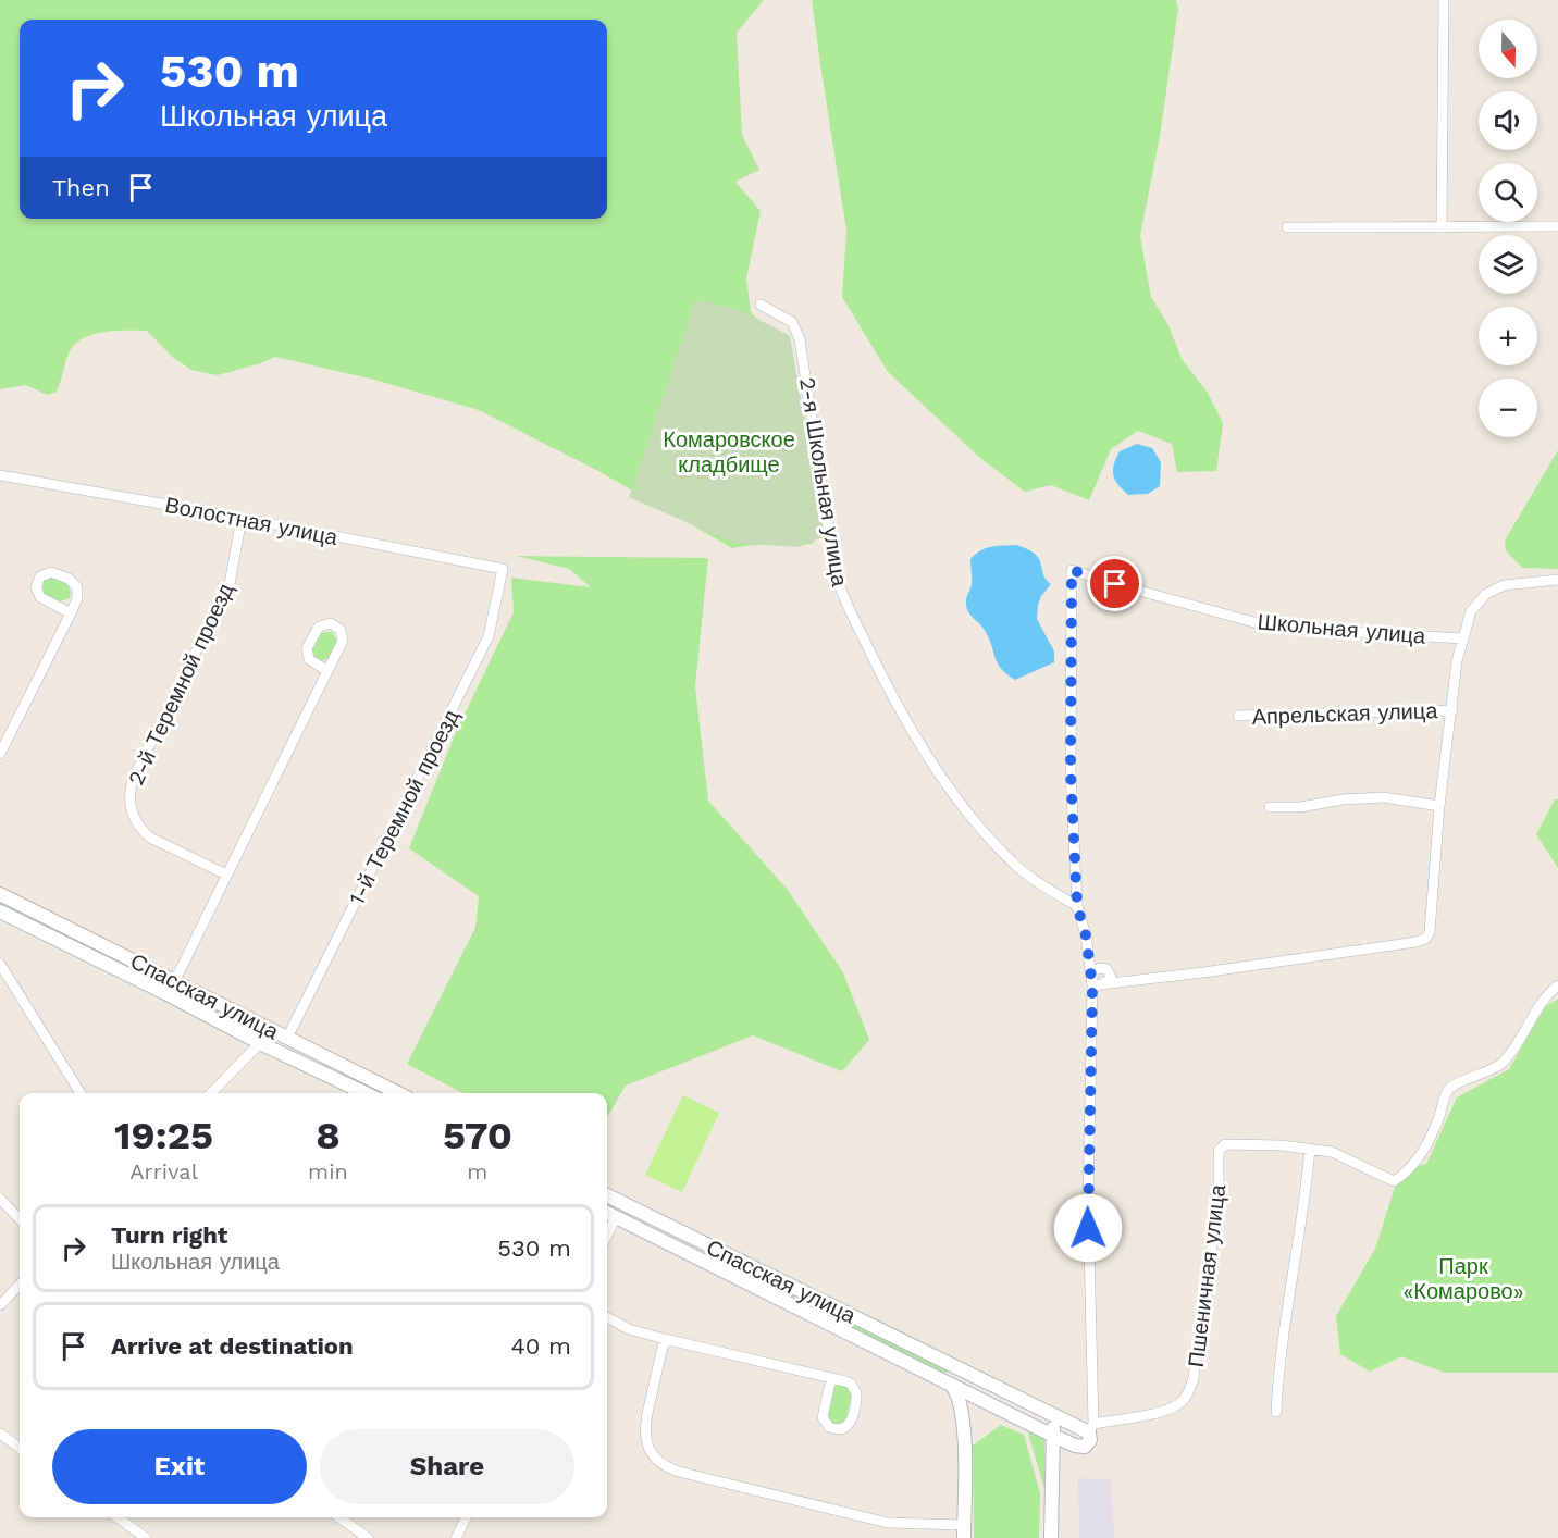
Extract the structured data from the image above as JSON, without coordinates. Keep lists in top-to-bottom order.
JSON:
{
  "streets": {
    "street": [
      "2-я Школьная улица",
      "Волостная улица",
      "Школьная улица",
      "2-й Теремной проезд",
      "Апрельская улица",
      "1-й Теремной проезд",
      "Спасская улица",
      "Пшеничная улица"
    ]
  },
  "crossings": [
    ["2-я Школьная улица", "Школьная улица"],
    ["Волостная улица", "2-й Теремной проезд"],
    ["Волостная улица", "1-й Теремной проезд"],
    ["1-й Теремной проезд", "Спасская улица"],
    ["Спасская улица", "Пшеничная улица"]
  ],
  "parks": ["Комаровское кладбище", "Парк «Комарово»"],
  "north": "bottom",
  "page": {
    "map_buttons": ["+", "−"],
    "turn": ["530 m", "Школьная улица"],
    "then": "Then",
    "eta": [
      "19:25",
      "Arrival",
      "8",
      "min",
      "570",
      "m"
    ],
    "list": [
      {
        "name": "Turn right",
        "note": "Школьная улица",
        "value": "530 m"
      },
      {
        "name": "Arrive at destination",
        "value": "40 m"
      }
    ],
    "buttons": ["Exit", "Share"]
  }
}
